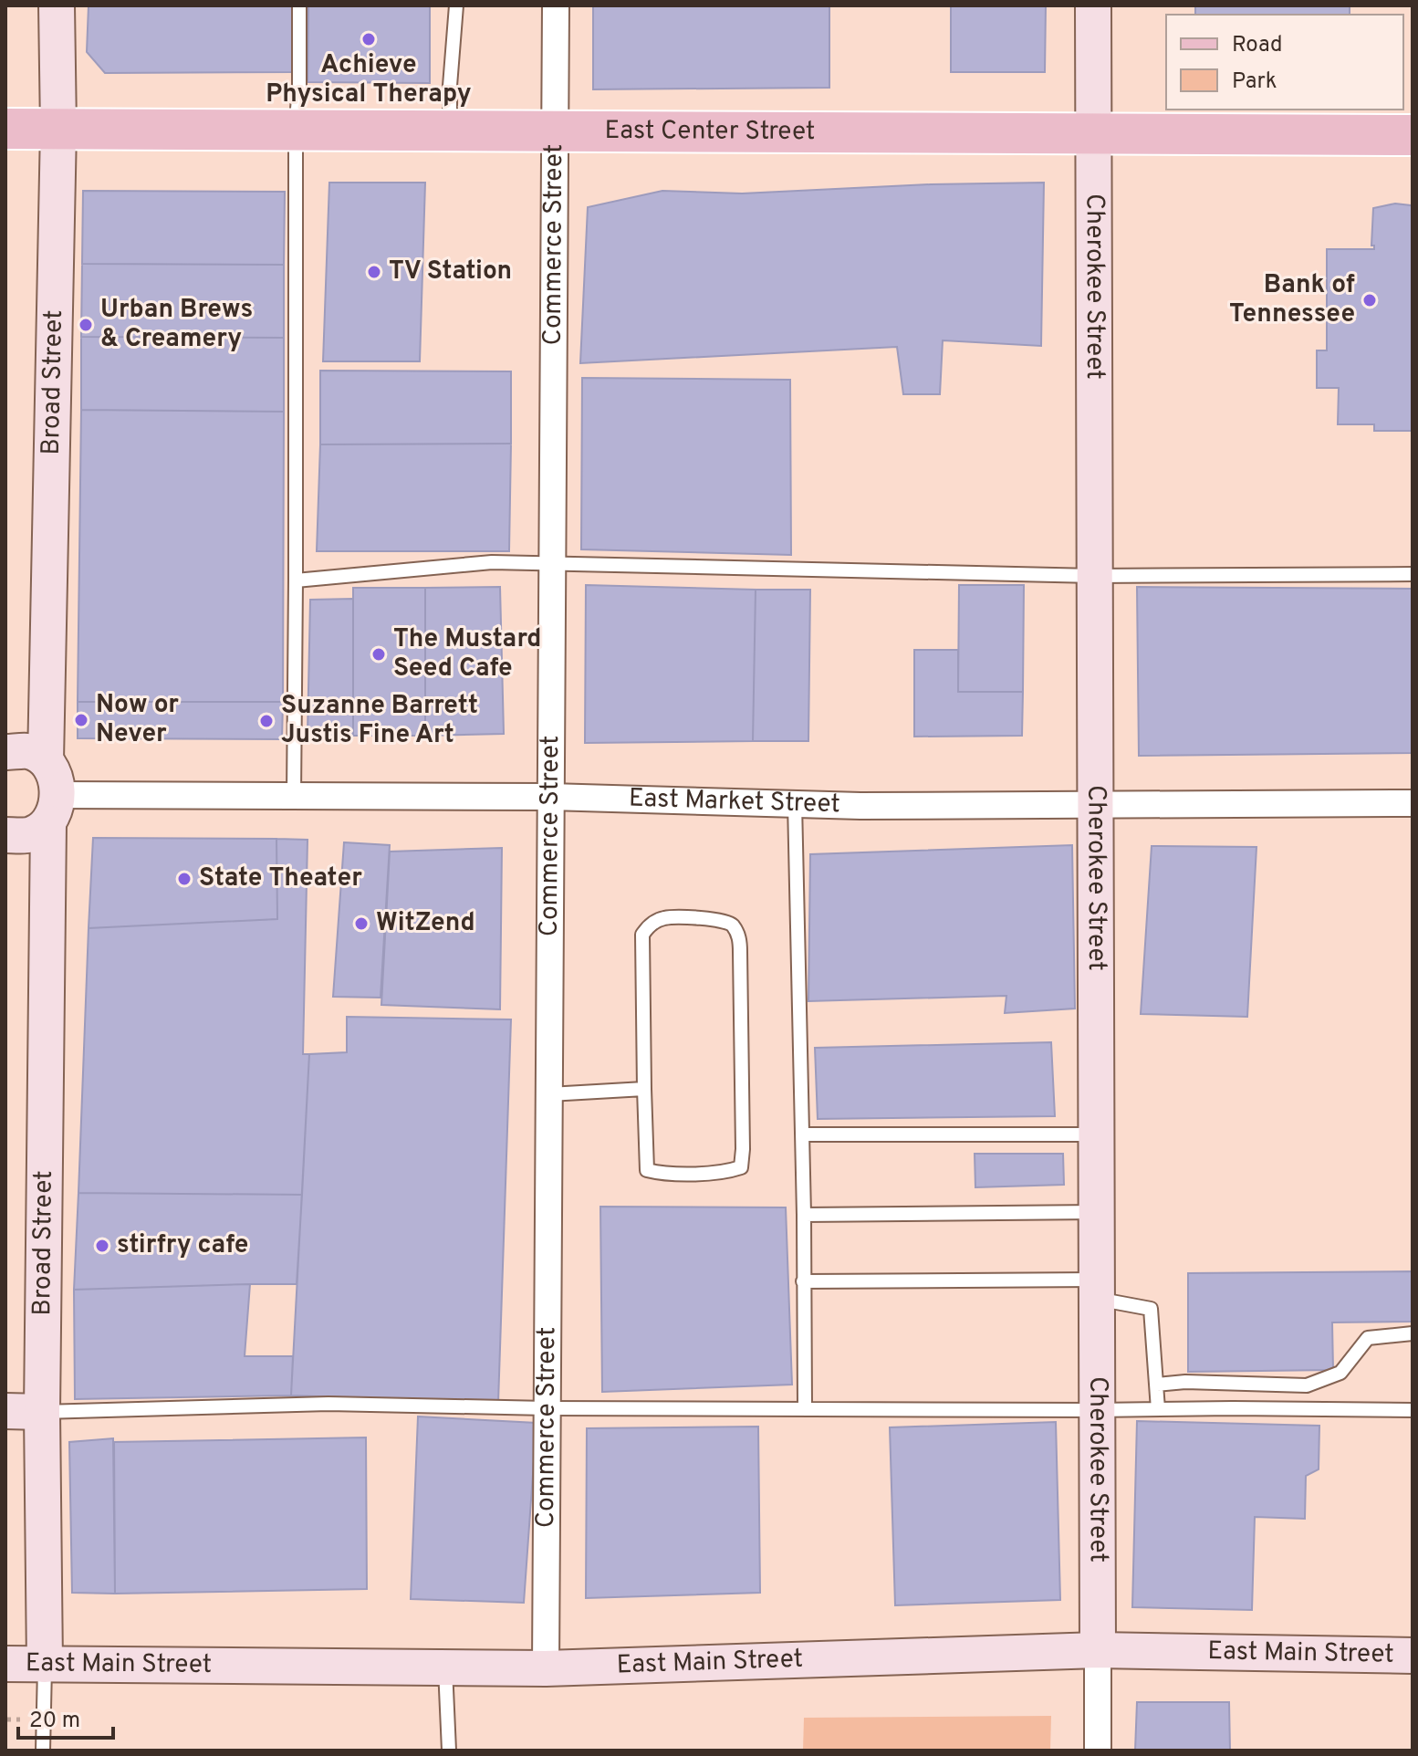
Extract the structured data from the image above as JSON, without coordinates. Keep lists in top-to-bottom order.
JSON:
{
  "streets": {
    "main road": [
      "East Center Street",
      "Cherokee Street",
      "Broad Street",
      "East Main Street"
    ],
    "street": ["Commerce Street", "East Market Street"]
  },
  "crossings": [
    ["East Center Street", "Commerce Street"],
    ["East Center Street", "Cherokee Street"],
    ["East Center Street", "Broad Street"],
    ["Commerce Street", "East Market Street"],
    ["Commerce Street", "East Main Street"],
    ["Cherokee Street", "East Market Street"],
    ["Cherokee Street", "East Main Street"],
    ["Broad Street", "East Market Street"],
    ["Broad Street", "East Main Street"]
  ],
  "places": [
    "Achieve Physical Therapy",
    "TV Station",
    "Bank of Tennessee",
    "Urban Brews & Creamery",
    "The Mustard Seed Cafe",
    "Now or Never",
    "Suzanne Barrett Justis Fine Art",
    "State Theater",
    "WitZend",
    "stirfry cafe"
  ],
  "legend": ["Road", "Park"],
  "scale_bar": "20 m"
}
